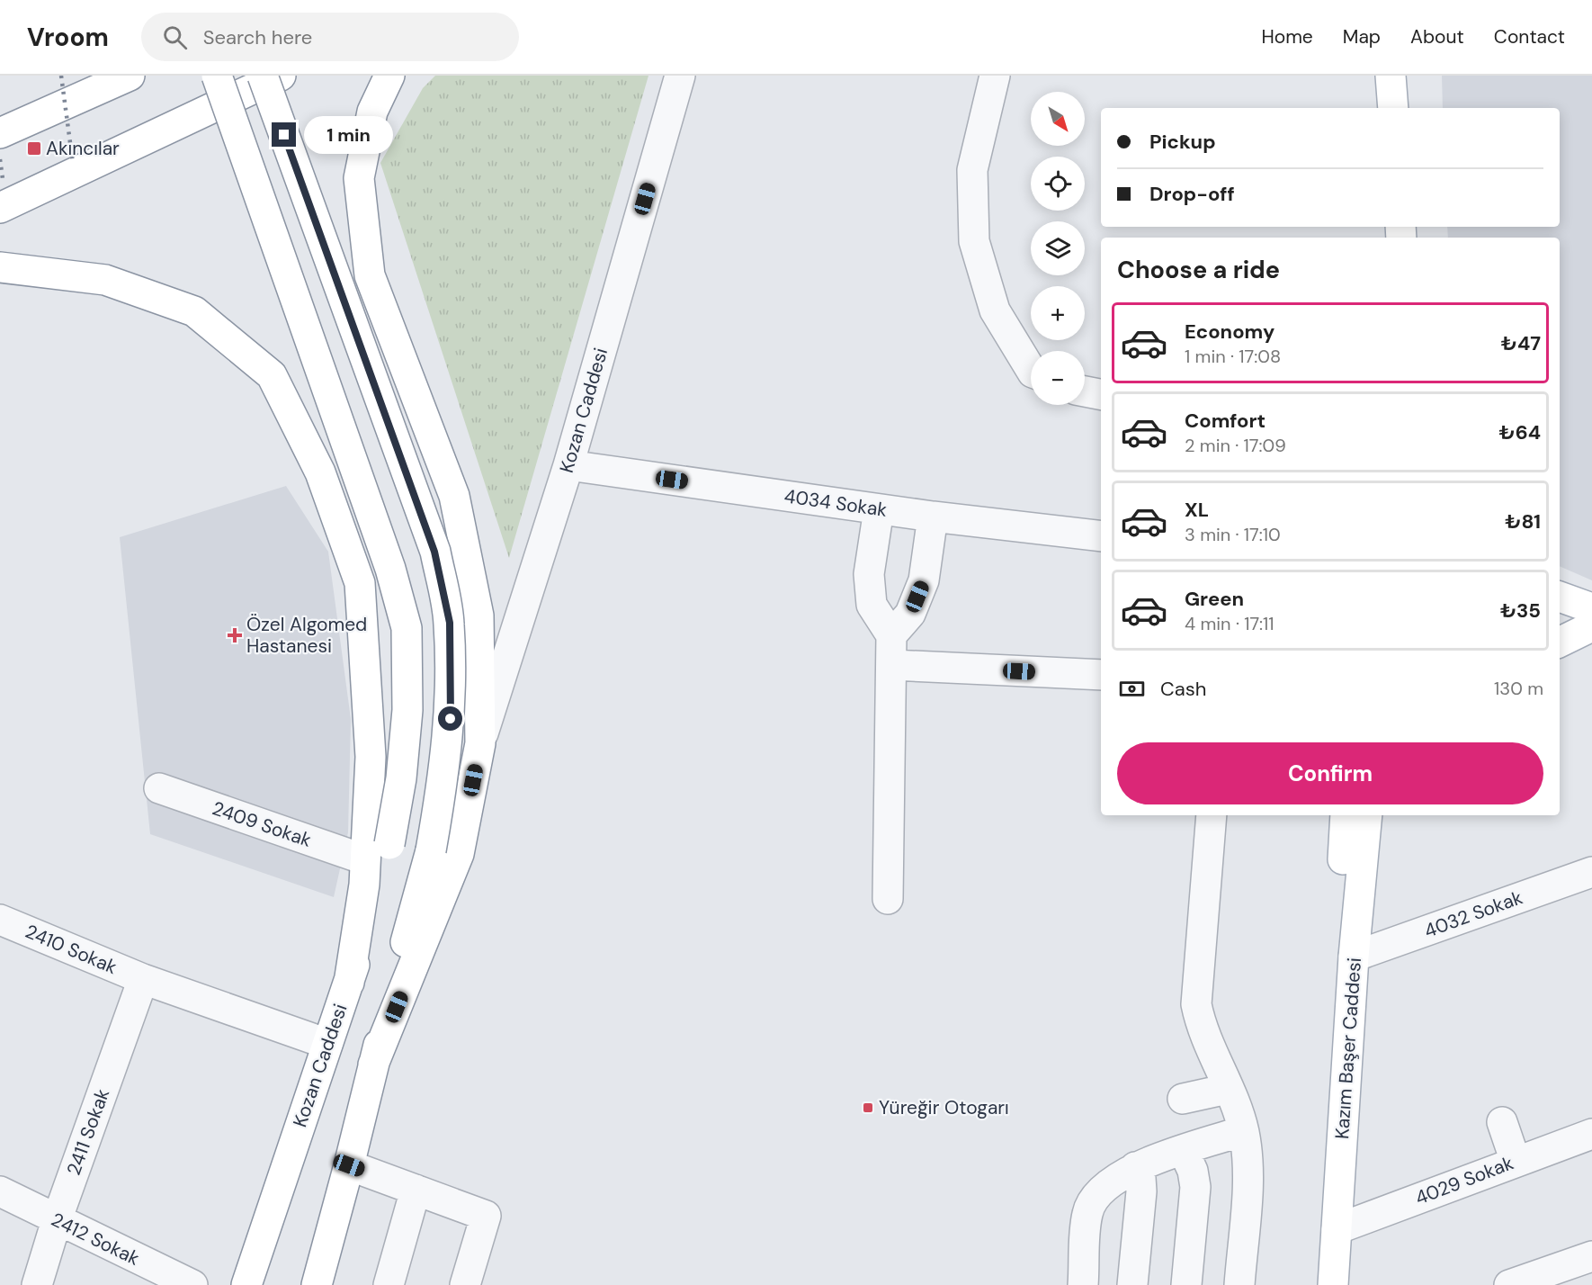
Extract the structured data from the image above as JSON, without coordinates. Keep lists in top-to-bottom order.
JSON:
{
  "streets": {
    "main road": ["Kozan Caddesi", "Kazım Başer Caddesi"],
    "street": [
      "4034 Sokak",
      "2409 Sokak",
      "4032 Sokak",
      "2410 Sokak",
      "2411 Sokak",
      "4029 Sokak",
      "2412 Sokak"
    ]
  },
  "crossings": [
    ["Kozan Caddesi", "4034 Sokak"],
    ["Kozan Caddesi", "2410 Sokak"],
    ["4032 Sokak", "Kazım Başer Caddesi"],
    ["2410 Sokak", "2411 Sokak"],
    ["Kazım Başer Caddesi", "4029 Sokak"],
    ["2411 Sokak", "2412 Sokak"]
  ],
  "places": {
    "transit": ["Akıncılar", "Yüreğir Otogarı"],
    "health": ["Özel Algomed Hastanesi"]
  },
  "north": "bottom right",
  "page": {
    "header": "Vroom",
    "search": "Search here",
    "nav": [
      "Home",
      "Map",
      "About",
      "Contact"
    ],
    "map_buttons": ["+", "−"],
    "banner": ["Pickup", "Drop-off"],
    "bubble": "1 min",
    "heading": "Choose a ride",
    "list": [
      {
        "name": "Economy",
        "note": "1 min · 17:08",
        "value": "₺47"
      },
      {
        "name": "Comfort",
        "note": "2 min · 17:09",
        "value": "₺64"
      },
      {
        "name": "XL",
        "note": "3 min · 17:10",
        "value": "₺81"
      },
      {
        "name": "Green",
        "note": "4 min · 17:11",
        "value": "₺35"
      }
    ],
    "pay": ["Cash", "130 m"],
    "buttons": "Confirm"
  }
}
